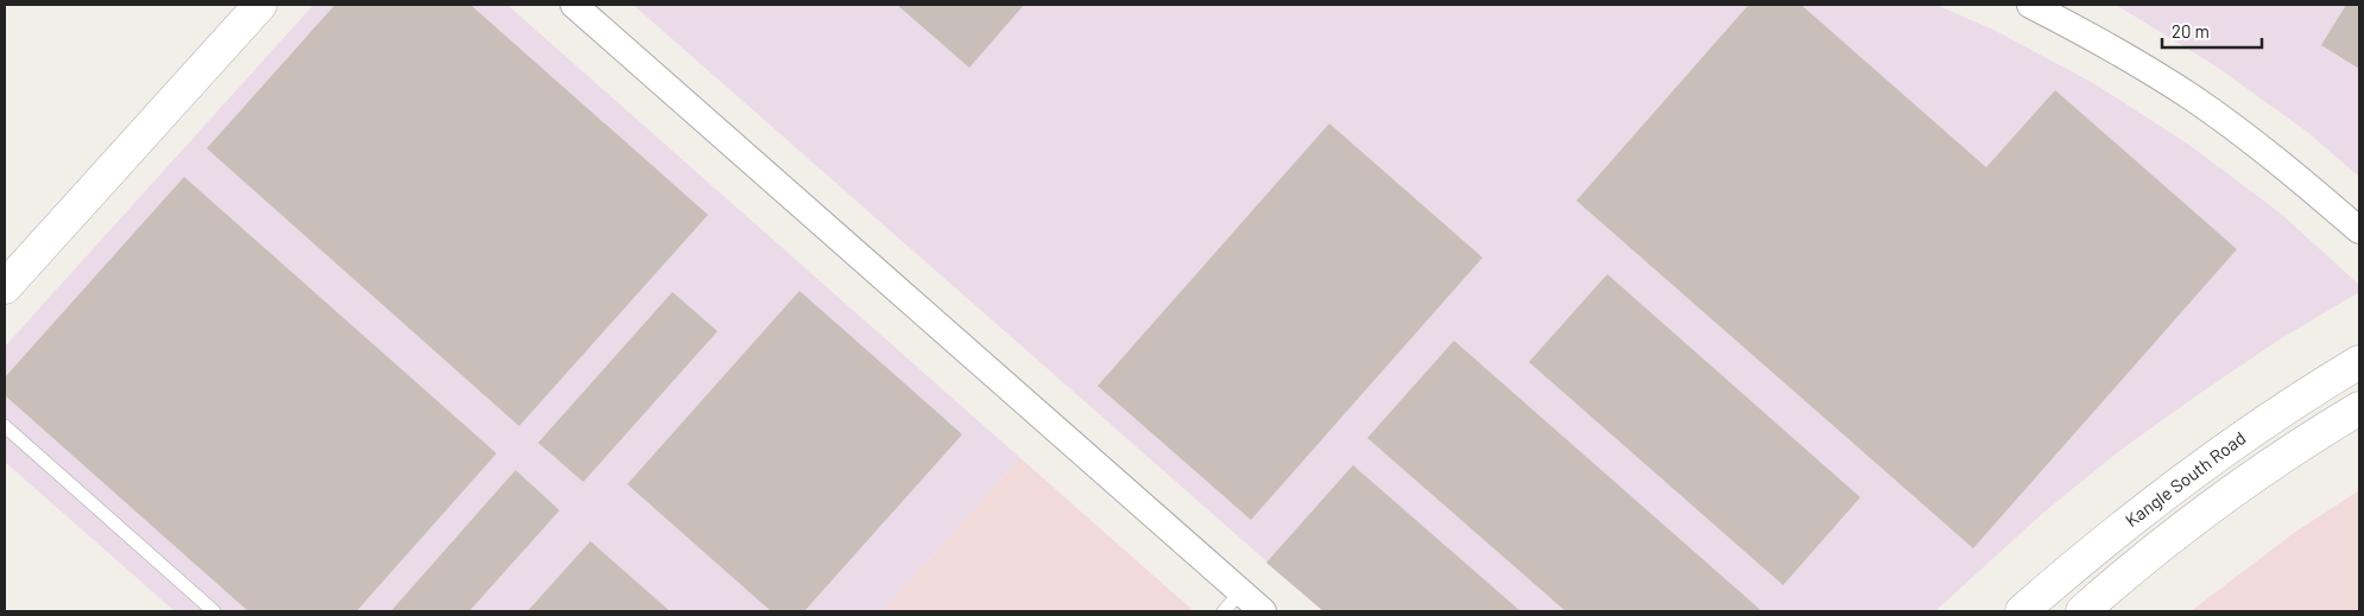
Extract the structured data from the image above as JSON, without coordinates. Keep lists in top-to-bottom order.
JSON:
{
  "streets": {
    "street": ["Kangle South Road"]
  },
  "scale_bar": "20 m"
}
